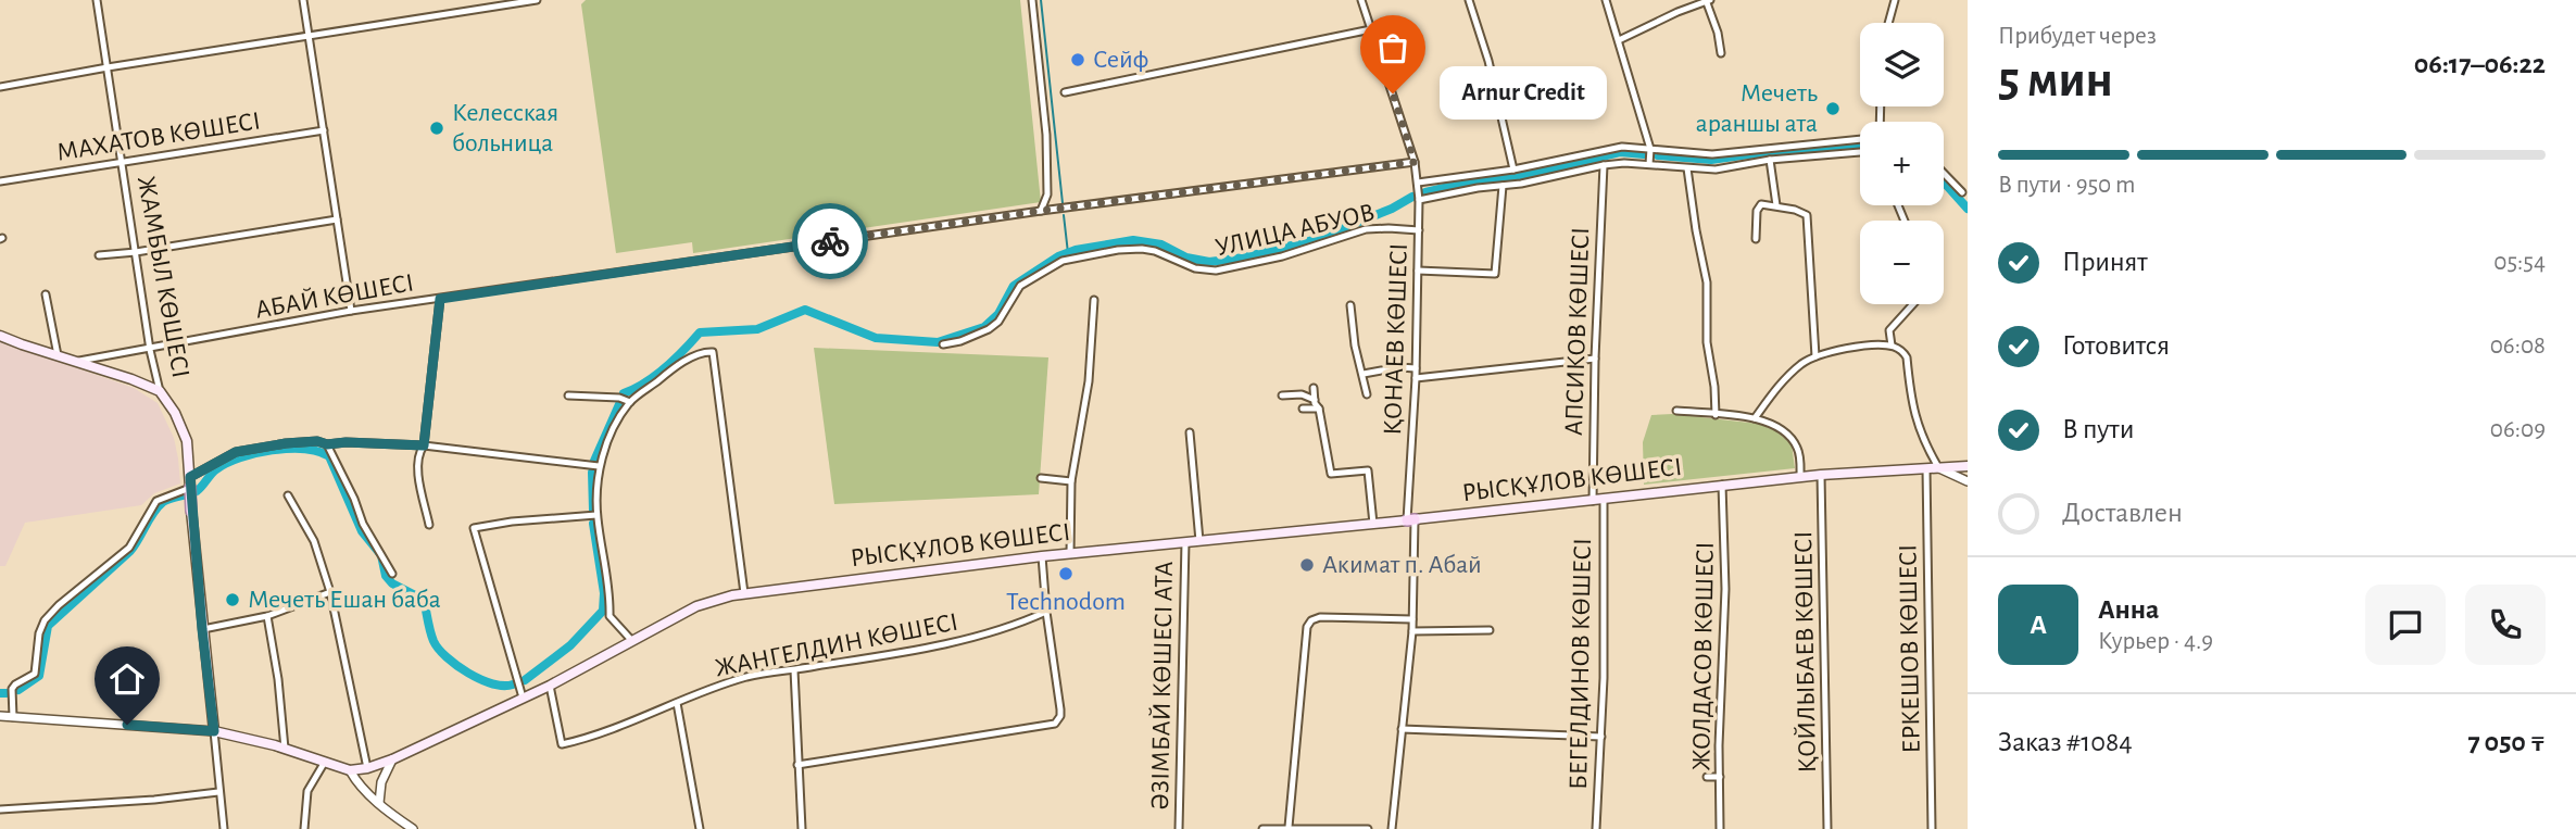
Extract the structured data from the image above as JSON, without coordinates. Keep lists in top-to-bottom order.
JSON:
{
  "streets": {
    "main road": ["ЖАМБЫЛ КӨШЕСІ", "РЫСҚҰЛОВ КӨШЕСІ"],
    "street": [
      "МАХАТОВ КӨШЕСІ",
      "УЛИЦА АБУОВ",
      "АБАЙ КӨШЕСІ",
      "АПСИКОВ КӨШЕСІ",
      "ҚОНАЕВ КӨШЕСІ",
      "ЖАНГЕЛДИН КӨШЕСІ",
      "ЕРКЕШОВ КӨШЕСІ",
      "ҚОЙЛЫБАЕВ КӨШЕСІ",
      "ЖОЛДАСОВ КӨШЕСІ",
      "БЕГЕЛДИНОВ КӨШЕСІ",
      "ӘЗІМБАЙ КӨШЕСІ АТА"
    ]
  },
  "crossings": [
    ["МАХАТОВ КӨШЕСІ", "ЖАМБЫЛ КӨШЕСІ"],
    ["УЛИЦА АБУОВ", "ҚОНАЕВ КӨШЕСІ"],
    ["ЖАМБЫЛ КӨШЕСІ", "АБАЙ КӨШЕСІ"],
    ["ЖАМБЫЛ КӨШЕСІ", "РЫСҚҰЛОВ КӨШЕСІ"],
    ["АБАЙ КӨШЕСІ", "ҚОНАЕВ КӨШЕСІ"],
    ["АПСИКОВ КӨШЕСІ", "РЫСҚҰЛОВ КӨШЕСІ"],
    ["АПСИКОВ КӨШЕСІ", "БЕГЕЛДИНОВ КӨШЕСІ"],
    ["ҚОНАЕВ КӨШЕСІ", "РЫСҚҰЛОВ КӨШЕСІ"],
    ["РЫСҚҰЛОВ КӨШЕСІ", "ЖАНГЕЛДИН КӨШЕСІ"],
    ["РЫСҚҰЛОВ КӨШЕСІ", "ЕРКЕШОВ КӨШЕСІ"],
    ["РЫСҚҰЛОВ КӨШЕСІ", "ҚОЙЛЫБАЕВ КӨШЕСІ"],
    ["РЫСҚҰЛОВ КӨШЕСІ", "ЖОЛДАСОВ КӨШЕСІ"],
    ["РЫСҚҰЛОВ КӨШЕСІ", "БЕГЕЛДИНОВ КӨШЕСІ"],
    ["РЫСҚҰЛОВ КӨШЕСІ", "ӘЗІМБАЙ КӨШЕСІ АТА"]
  ],
  "places": [
    "Сейф",
    "Arnur Credit",
    "Мечеть араншы ата",
    "Келесская больница",
    "Акимат п. Абай",
    "Technodom",
    "Мечеть Ешан баба"
  ],
  "page": {
    "heading": ["5 мин", "Прибудет через", "06:17–06:22"],
    "panel": [
      "Анна",
      "Курьер · 4.9",
      "Заказ #1084",
      "7 050 ₸"
    ],
    "map_buttons": ["+", "−"],
    "bubble": "Arnur Credit",
    "bar": "В пути · 950 m",
    "list": [
      ["Принят", "05:54"],
      ["Готовится", "06:08"],
      ["В пути", "06:09"],
      "Доставлен"
    ],
    "round": "А"
  }
}
